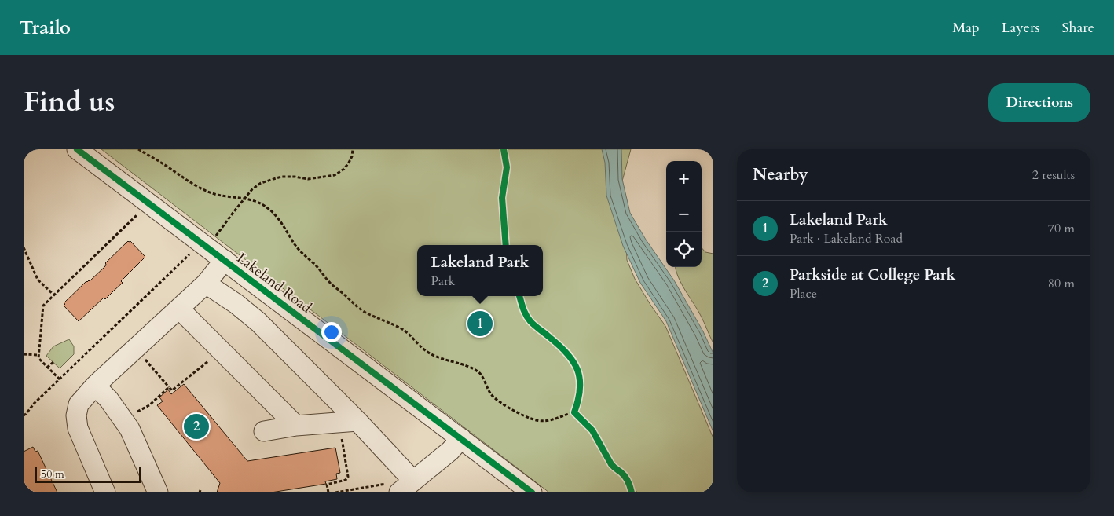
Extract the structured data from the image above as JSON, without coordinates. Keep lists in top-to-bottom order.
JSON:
{
  "streets": {
    "street": ["Lakeland Road"]
  },
  "scale_bar": "50 m",
  "page": {
    "header": "Trailo",
    "nav": ["Map", "Layers", "Share"],
    "title": "Find us",
    "buttons": "Directions",
    "heading": ["Nearby", "2 results"],
    "map_buttons": ["+", "−"],
    "list": [
      {
        "mark": "1",
        "name": "Lakeland Park",
        "note": "Park · Lakeland Road",
        "value": "70 m"
      },
      {
        "mark": "2",
        "name": "Parkside at College Park",
        "note": "Place",
        "value": "80 m"
      }
    ],
    "popup": ["Lakeland Park", "Park"],
    "pins": ["1", "2"],
    "scale": "50 m"
  }
}
